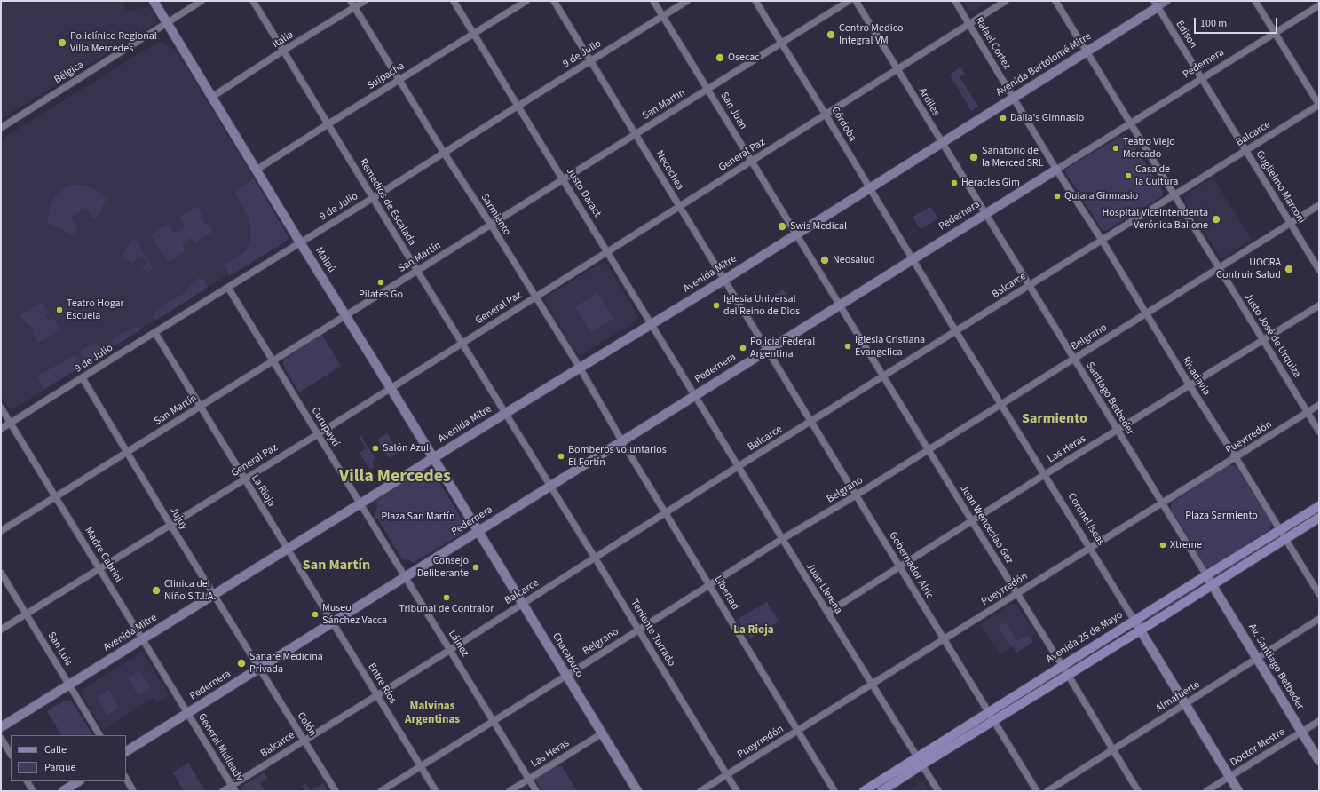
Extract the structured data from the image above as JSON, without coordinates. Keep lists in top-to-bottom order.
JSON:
{
  "streets": {
    "main road": ["Avenida 25 de Mayo"],
    "street": [
      "Edison",
      "Italia",
      "Rafael Cortez",
      "9 de Julio",
      "Pedernera",
      "Avenida Bartolomé Mitre",
      "Bélgica",
      "Suipacha",
      "Ardiles",
      "San Martín",
      "San Juan",
      "Córdoba",
      "Balcarce",
      "General Paz",
      "Necochea",
      "Guglielmo Marconi",
      "Justo Daract",
      "Remedios de Escalada",
      "Sarmiento",
      "Maipú",
      "Avenida Mitre",
      "Justo José de Urquiza",
      "Belgrano",
      "Rivadavia",
      "Santiago Betbeder",
      "Curupaytí",
      "Pueyrredón",
      "Las Heras",
      "La Rioja",
      "Jujuy",
      "Coronel Iseas",
      "Juan Wenceslao Gez",
      "Madre Cabrini",
      "Gobernador Alric",
      "Juan Llerena",
      "Libertad",
      "Teniente Turrado",
      "Láinez",
      "San Luis",
      "Chacabuco",
      "Av. Santiago Betbeder",
      "Entre Ríos",
      "Almafuerte",
      "Colón",
      "General Mulleady",
      "Doctor Mestre"
    ]
  },
  "crossings": [
    ["Edison", "Pedernera"],
    ["Edison", "Avenida Bartolomé Mitre"],
    ["Edison", "Guglielmo Marconi"],
    ["Italia", "Remedios de Escalada"],
    ["Italia", "Sarmiento"],
    ["Italia", "Maipú"],
    ["Rafael Cortez", "Pedernera"],
    ["Rafael Cortez", "Avenida Bartolomé Mitre"],
    ["Rafael Cortez", "General Paz"],
    ["Rafael Cortez", "Rivadavia"],
    ["9 de Julio", "San Juan"],
    ["9 de Julio", "Necochea"],
    ["9 de Julio", "Justo Daract"],
    ["9 de Julio", "Remedios de Escalada"],
    ["9 de Julio", "Sarmiento"],
    ["9 de Julio", "Maipú"],
    ["9 de Julio", "Curupaytí"],
    ["9 de Julio", "La Rioja"],
    ["9 de Julio", "Jujuy"],
    ["9 de Julio", "Madre Cabrini"],
    ["Pedernera", "Ardiles"],
    ["Pedernera", "San Juan"],
    ["Pedernera", "Córdoba"],
    ["Pedernera", "Necochea"],
    ["Pedernera", "Guglielmo Marconi"],
    ["Pedernera", "Justo Daract"],
    ["Pedernera", "Remedios de Escalada"],
    ["Pedernera", "Sarmiento"],
    ["Pedernera", "Maipú"],
    ["Pedernera", "Justo José de Urquiza"],
    ["Pedernera", "Rivadavia"],
    ["Pedernera", "Santiago Betbeder"],
    ["Pedernera", "Curupaytí"],
    ["Pedernera", "La Rioja"],
    ["Pedernera", "Jujuy"],
    ["Pedernera", "Coronel Iseas"],
    ["Pedernera", "Juan Wenceslao Gez"],
    ["Pedernera", "Madre Cabrini"],
    ["Pedernera", "Gobernador Alric"],
    ["Pedernera", "Juan Llerena"],
    ["Pedernera", "Libertad"],
    ["Pedernera", "Teniente Turrado"],
    ["Pedernera", "Láinez"],
    ["Pedernera", "Chacabuco"],
    ["Pedernera", "Entre Ríos"],
    ["Pedernera", "Colón"],
    ["Pedernera", "General Mulleady"],
    ["Avenida Bartolomé Mitre", "Ardiles"],
    ["Avenida Bartolomé Mitre", "Avenida Mitre"],
    ["Avenida Bartolomé Mitre", "Justo José de Urquiza"],
    ["Bélgica", "Maipú"],
    ["Suipacha", "Justo Daract"],
    ["Suipacha", "Remedios de Escalada"],
    ["Suipacha", "Sarmiento"],
    ["Suipacha", "Maipú"],
    ["Ardiles", "General Paz"],
    ["Ardiles", "Avenida Mitre"],
    ["Ardiles", "Santiago Betbeder"],
    ["San Martín", "San Juan"],
    ["San Martín", "Córdoba"],
    ["San Martín", "Necochea"],
    ["San Martín", "Justo Daract"],
    ["San Martín", "Remedios de Escalada"],
    ["San Martín", "Sarmiento"],
    ["San Martín", "Maipú"],
    ["San Martín", "Curupaytí"],
    ["San Martín", "La Rioja"],
    ["San Martín", "Jujuy"],
    ["San Martín", "Madre Cabrini"],
    ["San Juan", "General Paz"],
    ["San Juan", "Avenida Mitre"],
    ["San Juan", "Juan Wenceslao Gez"],
    ["Córdoba", "General Paz"],
    ["Córdoba", "Avenida Mitre"],
    ["Córdoba", "Coronel Iseas"],
    ["Balcarce", "Guglielmo Marconi"],
    ["Balcarce", "Justo José de Urquiza"],
    ["Balcarce", "Rivadavia"],
    ["Balcarce", "Santiago Betbeder"],
    ["Balcarce", "Coronel Iseas"],
    ["Balcarce", "Juan Wenceslao Gez"],
    ["Balcarce", "Gobernador Alric"],
    ["Balcarce", "Juan Llerena"],
    ["Balcarce", "Libertad"],
    ["Balcarce", "Teniente Turrado"],
    ["Balcarce", "Láinez"],
    ["Balcarce", "Chacabuco"],
    ["Balcarce", "Entre Ríos"],
    ["Balcarce", "Colón"],
    ["Balcarce", "General Mulleady"],
    ["General Paz", "Necochea"],
    ["General Paz", "Justo Daract"],
    ["General Paz", "Remedios de Escalada"],
    ["General Paz", "Sarmiento"],
    ["General Paz", "Maipú"],
    ["General Paz", "Curupaytí"],
    ["General Paz", "La Rioja"],
    ["General Paz", "Jujuy"],
    ["General Paz", "Madre Cabrini"],
    ["General Paz", "San Luis"],
    ["Necochea", "Avenida Mitre"],
    ["Necochea", "Gobernador Alric"],
    ["Guglielmo Marconi", "Belgrano"],
    ["Justo Daract", "Avenida Mitre"],
    ["Justo Daract", "Juan Llerena"],
    ["Remedios de Escalada", "Avenida Mitre"],
    ["Remedios de Escalada", "Teniente Turrado"],
    ["Sarmiento", "Avenida Mitre"],
    ["Sarmiento", "Libertad"],
    ["Maipú", "Avenida Mitre"],
    ["Maipú", "Chacabuco"],
    ["Avenida Mitre", "Curupaytí"],
    ["Avenida Mitre", "La Rioja"],
    ["Avenida Mitre", "Jujuy"],
    ["Avenida Mitre", "Madre Cabrini"],
    ["Avenida Mitre", "San Luis"],
    ["Justo José de Urquiza", "Belgrano"],
    ["Justo José de Urquiza", "Pueyrredón"],
    ["Justo José de Urquiza", "Las Heras"],
    ["Belgrano", "Rivadavia"],
    ["Belgrano", "Santiago Betbeder"],
    ["Belgrano", "Coronel Iseas"],
    ["Belgrano", "Juan Wenceslao Gez"],
    ["Belgrano", "Gobernador Alric"],
    ["Belgrano", "Juan Llerena"],
    ["Belgrano", "Libertad"],
    ["Belgrano", "Teniente Turrado"],
    ["Belgrano", "Láinez"],
    ["Belgrano", "Chacabuco"],
    ["Belgrano", "Entre Ríos"],
    ["Rivadavia", "Pueyrredón"],
    ["Rivadavia", "Las Heras"],
    ["Rivadavia", "Avenida 25 de Mayo"],
    ["Santiago Betbeder", "Pueyrredón"],
    ["Santiago Betbeder", "Las Heras"],
    ["Santiago Betbeder", "Avenida 25 de Mayo"],
    ["Santiago Betbeder", "Av. Santiago Betbeder"],
    ["Curupaytí", "Láinez"],
    ["Pueyrredón", "Coronel Iseas"],
    ["Pueyrredón", "Juan Wenceslao Gez"],
    ["Pueyrredón", "Gobernador Alric"],
    ["Pueyrredón", "Juan Llerena"],
    ["Pueyrredón", "Libertad"],
    ["Pueyrredón", "Teniente Turrado"],
    ["Las Heras", "Coronel Iseas"],
    ["Las Heras", "Juan Wenceslao Gez"],
    ["Las Heras", "Gobernador Alric"],
    ["Las Heras", "Juan Llerena"],
    ["Las Heras", "Láinez"],
    ["Las Heras", "Chacabuco"],
    ["La Rioja", "Entre Ríos"],
    ["Jujuy", "Colón"],
    ["Coronel Iseas", "Avenida 25 de Mayo"],
    ["Coronel Iseas", "Almafuerte"],
    ["Coronel Iseas", "Doctor Mestre"],
    ["Juan Wenceslao Gez", "Avenida 25 de Mayo"],
    ["Juan Wenceslao Gez", "Almafuerte"],
    ["Madre Cabrini", "General Mulleady"],
    ["Gobernador Alric", "Avenida 25 de Mayo"],
    ["Juan Llerena", "Avenida 25 de Mayo"],
    ["Avenida 25 de Mayo", "Av. Santiago Betbeder"],
    ["Av. Santiago Betbeder", "Almafuerte"],
    ["Av. Santiago Betbeder", "Doctor Mestre"]
  ],
  "districts": [
    "Sarmiento",
    "Villa Mercedes",
    "San Martín",
    "La Rioja",
    "Malvinas Argentinas"
  ],
  "parks": ["Plaza Sarmiento", "Plaza San Martín"],
  "places": [
    "Centro Medico Integral VM",
    "Policlínico Regional Villa Mercedes",
    "Osecac",
    "Dalla's Gimnasio",
    "Teatro Viejo Mercado",
    "Sanatorio de la Merced SRL",
    "Casa de la Cultura",
    "Heracles Gim",
    "Quiara Gimnasio",
    "Hospital Viceintendenta Verónica Bailone",
    "Swis Medical",
    "Neosalud",
    "UOCRA Contruir Salud",
    "Pilates Go",
    "Iglesia Universal del Reino de Dios",
    "Teatro Hogar Escuela",
    "Iglesia Cristiana Evangelica",
    "Policía Federal Argentina",
    "Salón Azul",
    "Bomberos voluntarios El Fortín",
    "Xtreme",
    "Consejo Deliberante",
    "Clinica del Niño S.T.I.A.",
    "Tribunal de Contralor",
    "Museo Sánchez Vacca",
    "Sanare Medicina Privada"
  ],
  "legend": ["Calle", "Parque"],
  "scale_bar": "100 m"
}
